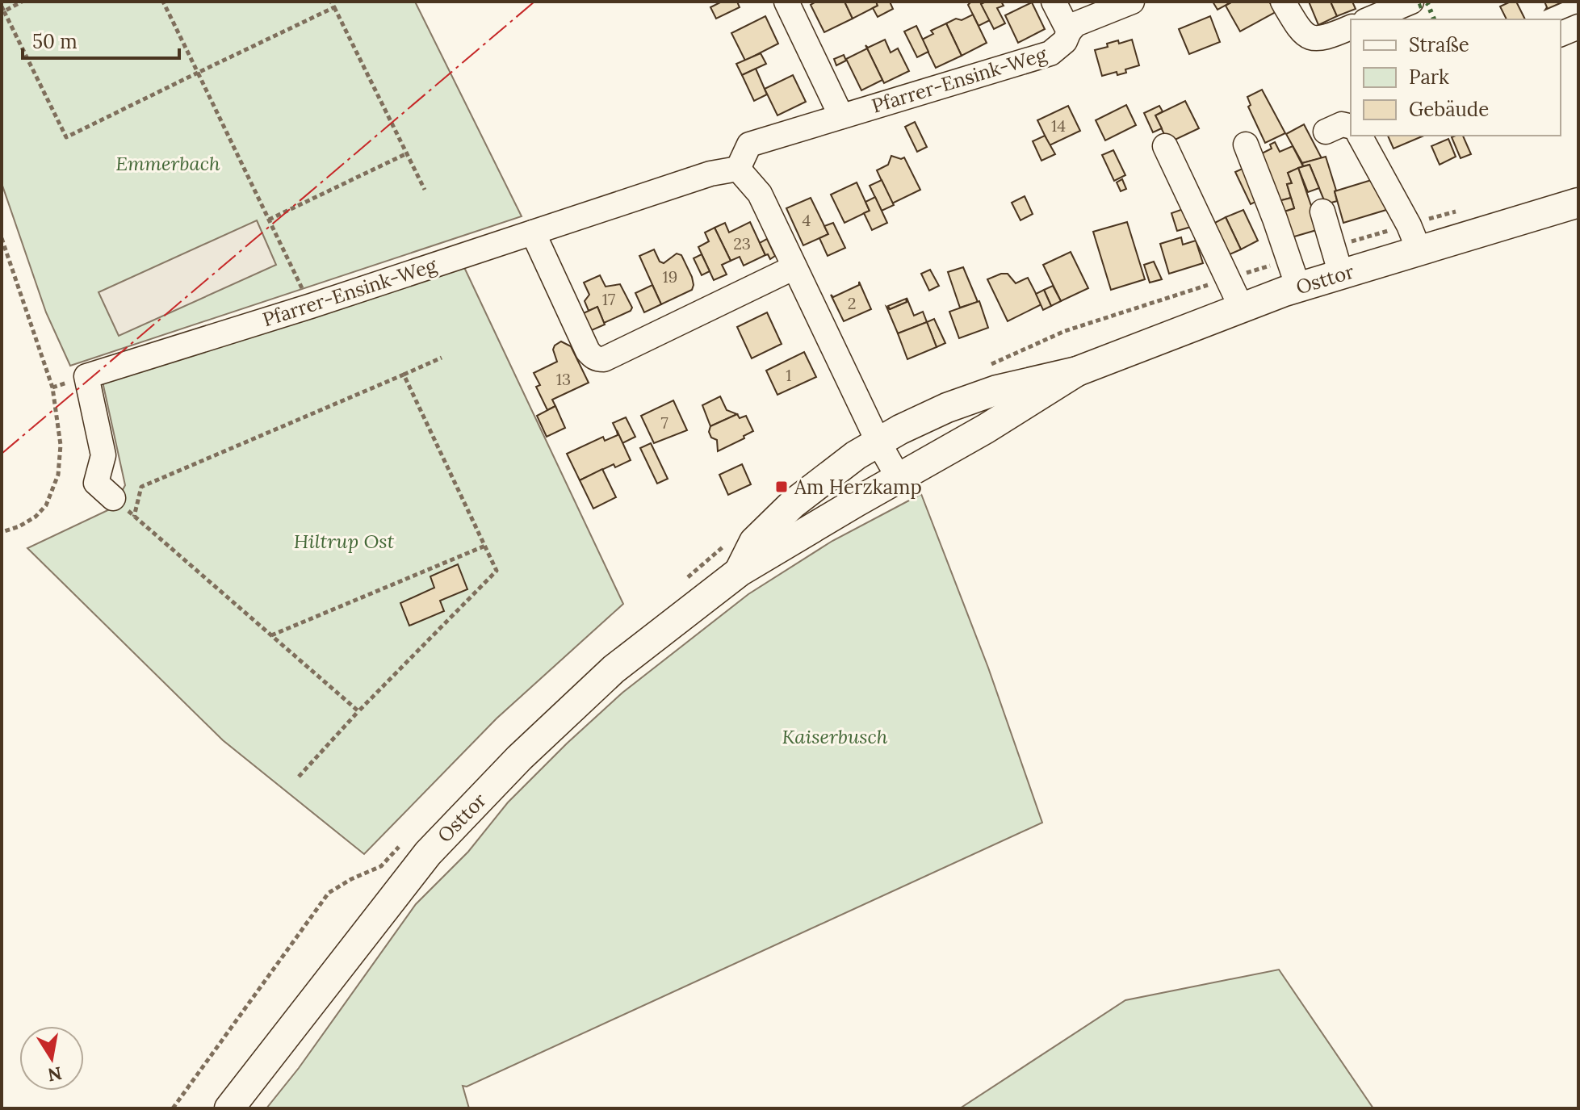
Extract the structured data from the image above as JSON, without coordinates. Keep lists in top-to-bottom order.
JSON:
{
  "streets": {
    "main road": ["Osttor"],
    "street": ["Pfarrer-Ensink-Weg"]
  },
  "parks": ["Emmerbach", "Hiltrup Ost", "Kaiserbusch"],
  "places": {
    "transit": ["Am Herzkamp"]
  },
  "house_numbers": [
    "14",
    "4",
    "23",
    "19",
    "17",
    "2",
    "1",
    "13",
    "7"
  ],
  "legend": ["Straße", "Park", "Gebäude"],
  "scale_bar": "50 m",
  "north": "bottom"
}
